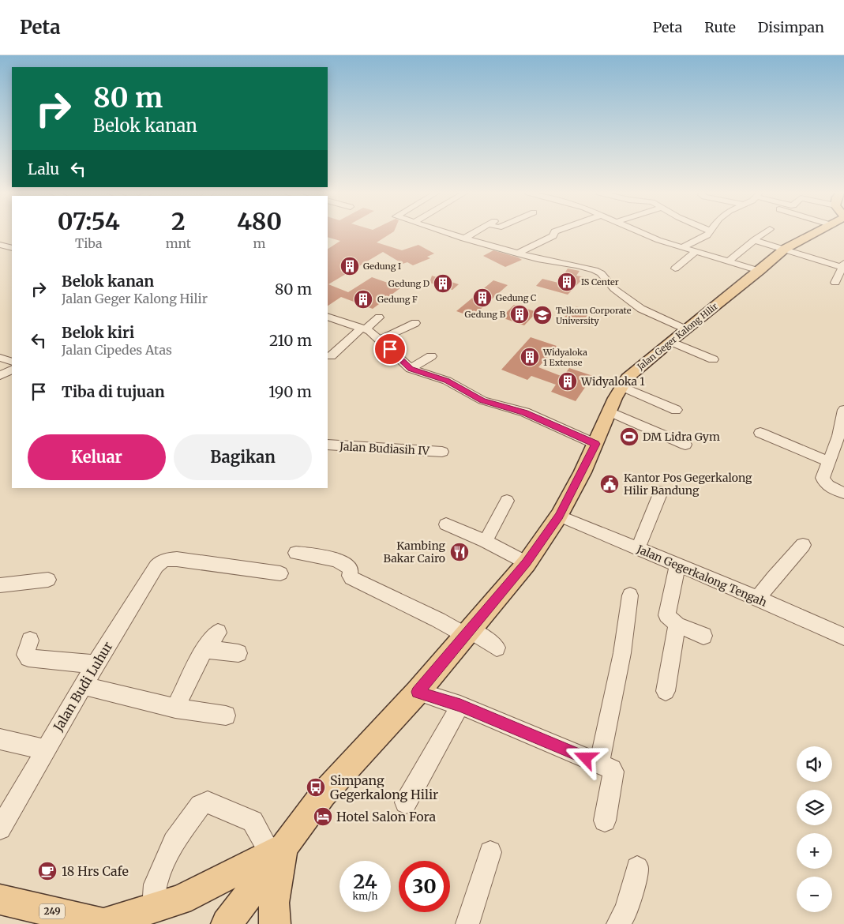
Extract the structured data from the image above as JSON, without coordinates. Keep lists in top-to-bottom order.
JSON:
{
  "streets": {
    "main road": ["Jalan Geger Kalong Hilir", "249"],
    "street": ["Jalan Budiasih IV", "Jalan Gegerkalong Tengah", "Jalan Budi Luhur"]
  },
  "crossings": [
    ["Jalan Geger Kalong Hilir", "Jalan Gegerkalong Tengah"]
  ],
  "places": {
    "building": [
      "Gedung I",
      "IS Center",
      "Gedung D",
      "Gedung C",
      "Gedung F",
      "Gedung B",
      "Widyaloka 1 Extense",
      "Widyaloka 1"
    ],
    "school or university": ["Telkom Corporate University"],
    "sports": ["DM Lidra Gym"],
    "public building": ["Kantor Pos Gegerkalong Hilir Bandung"],
    "restaurant": ["Kambing Bakar Cairo"],
    "bus stop": ["Simpang Gegerkalong Hilir"],
    "hotel": ["Hotel Salon Fora"],
    "cafe": ["18 Hrs Cafe"]
  },
  "page": {
    "header": "Peta",
    "nav": ["Peta", "Rute", "Disimpan"],
    "turn": ["80 m", "Belok kanan"],
    "then": "Lalu",
    "eta": [
      "07:54",
      "Tiba",
      "2",
      "mnt",
      "480",
      "m"
    ],
    "list": [
      {
        "name": "Belok kanan",
        "note": "Jalan Geger Kalong Hilir",
        "value": "80 m"
      },
      {
        "name": "Belok kiri",
        "note": "Jalan Cipedes Atas",
        "value": "210 m"
      },
      {
        "name": "Tiba di tujuan",
        "value": "190 m"
      }
    ],
    "buttons": ["Keluar", "Bagikan"],
    "map_buttons": ["+", "−"],
    "speed": "24 km/h",
    "limit": "30"
  }
}
